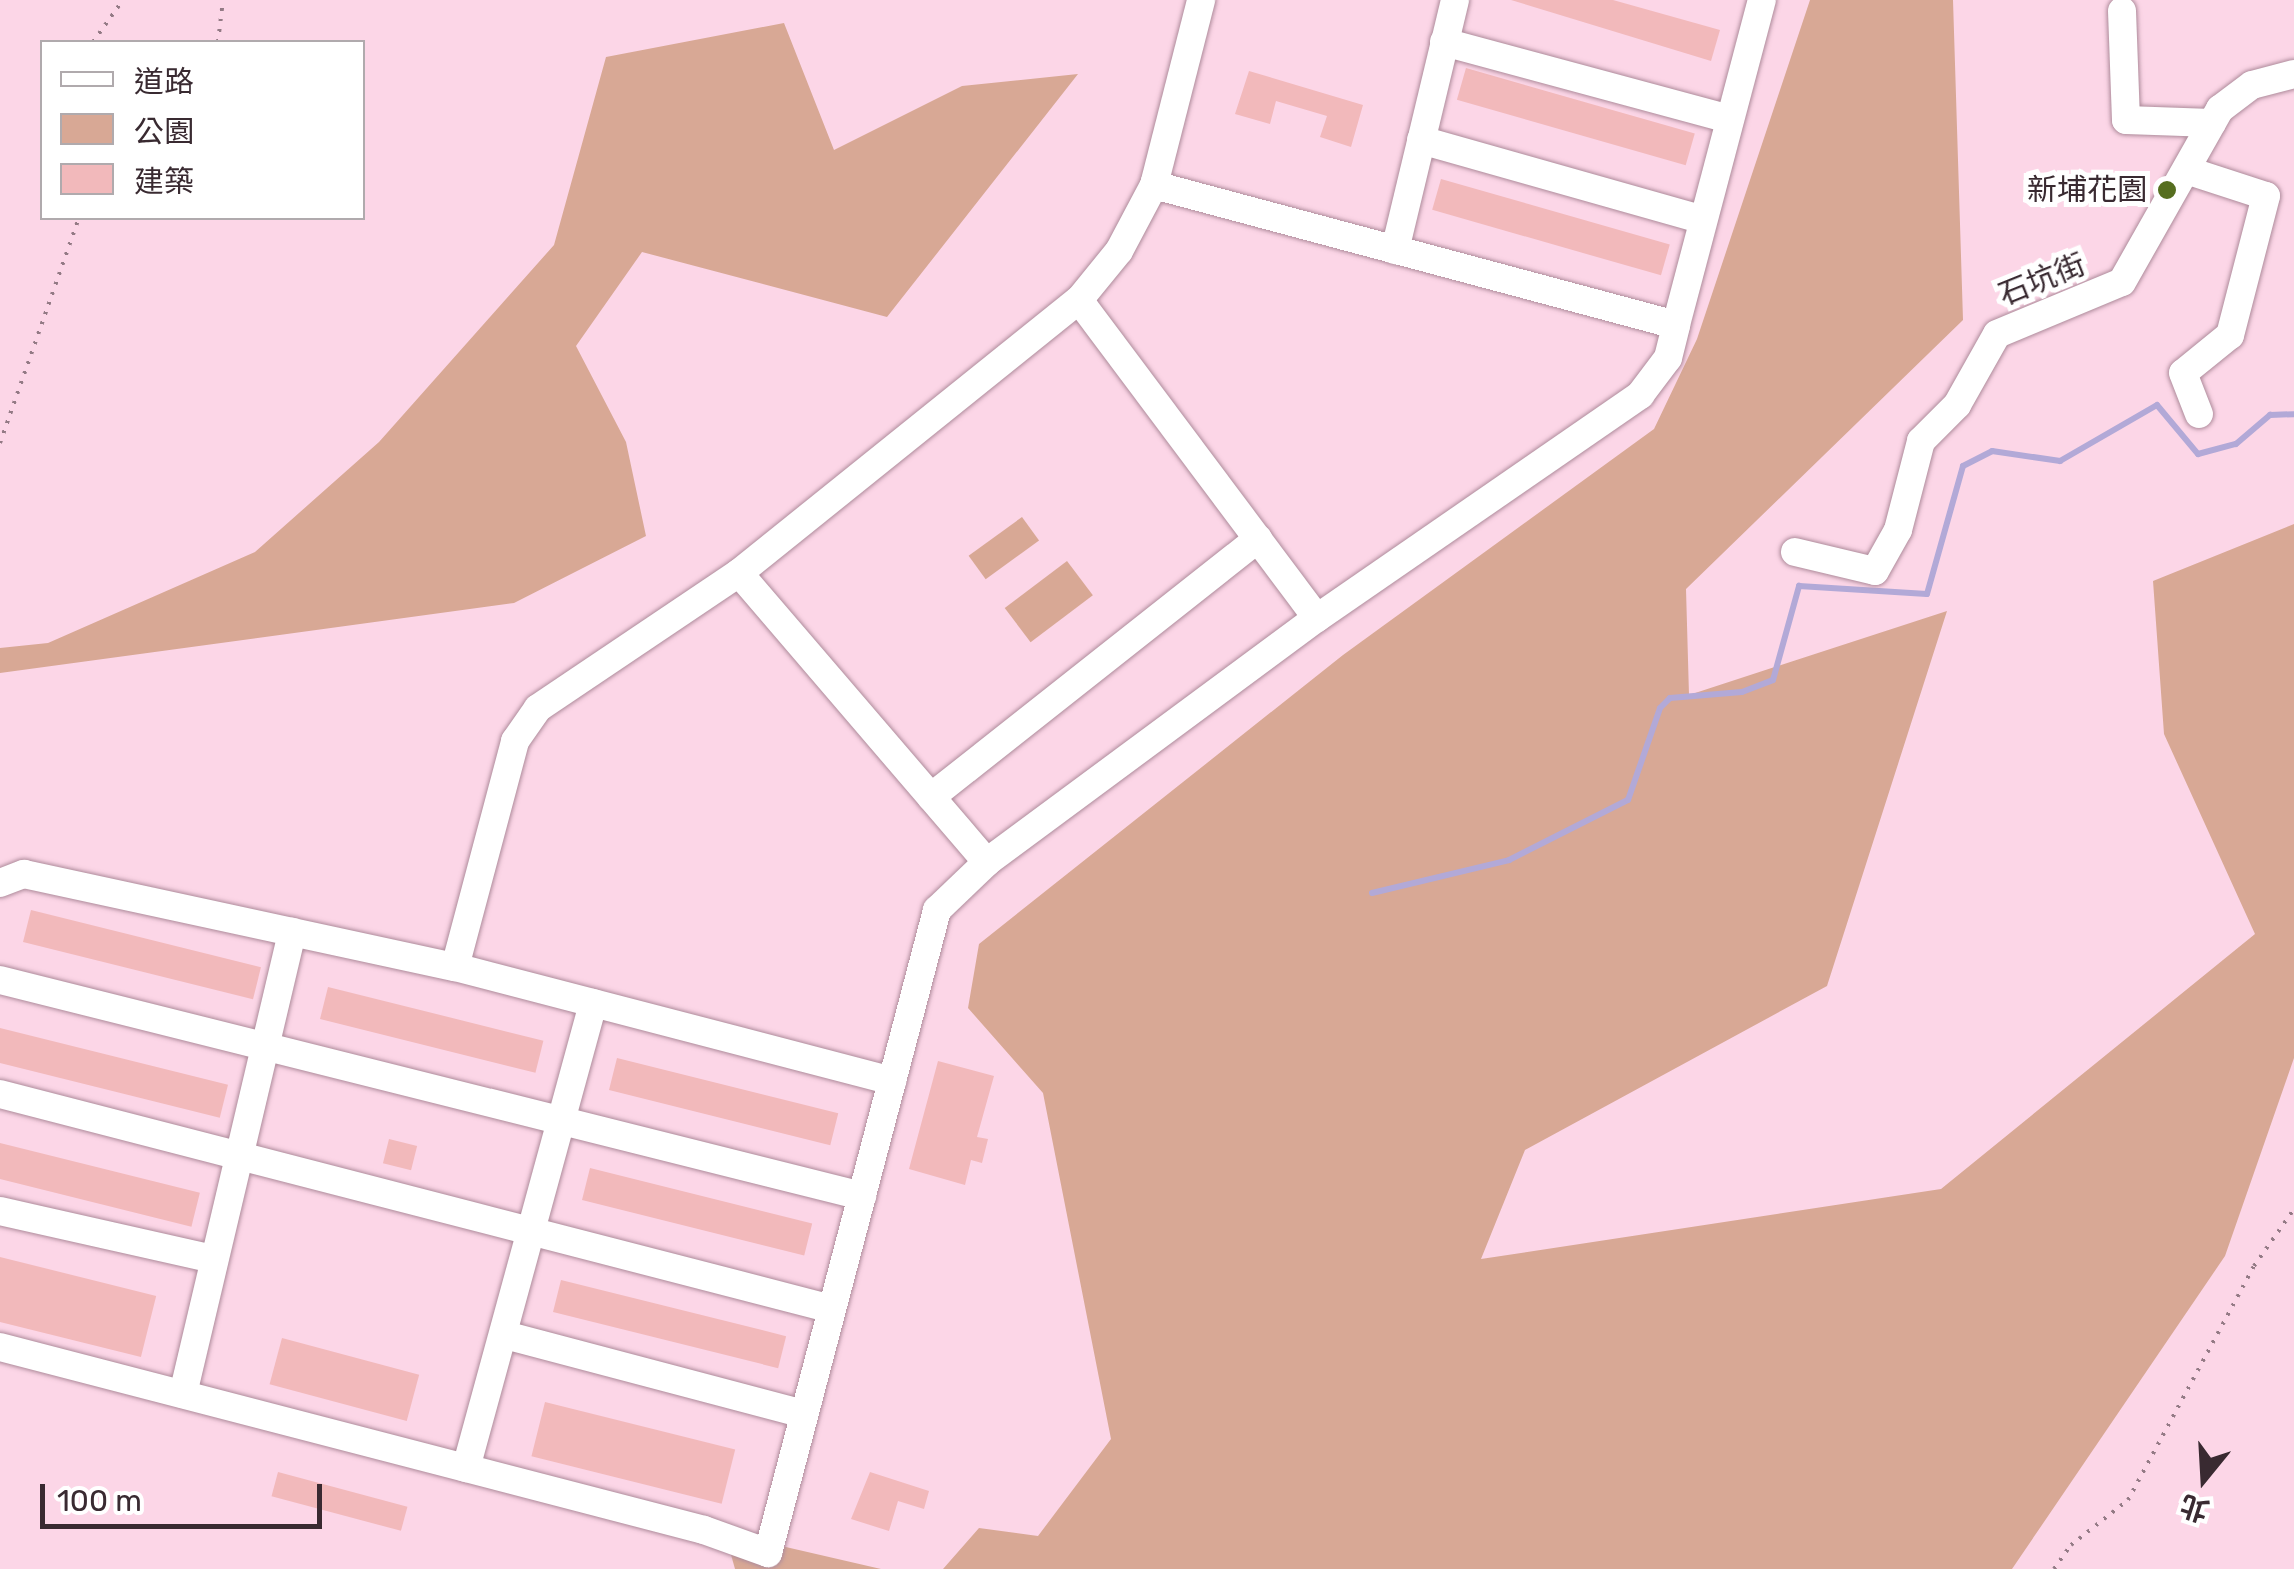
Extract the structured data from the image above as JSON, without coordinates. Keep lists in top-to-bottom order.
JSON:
{
  "streets": {
    "street": ["石坑街"]
  },
  "places": ["新埔花園"],
  "legend": ["道路", "公園", "建築"],
  "scale_bar": "100 m",
  "north": "bottom"
}
